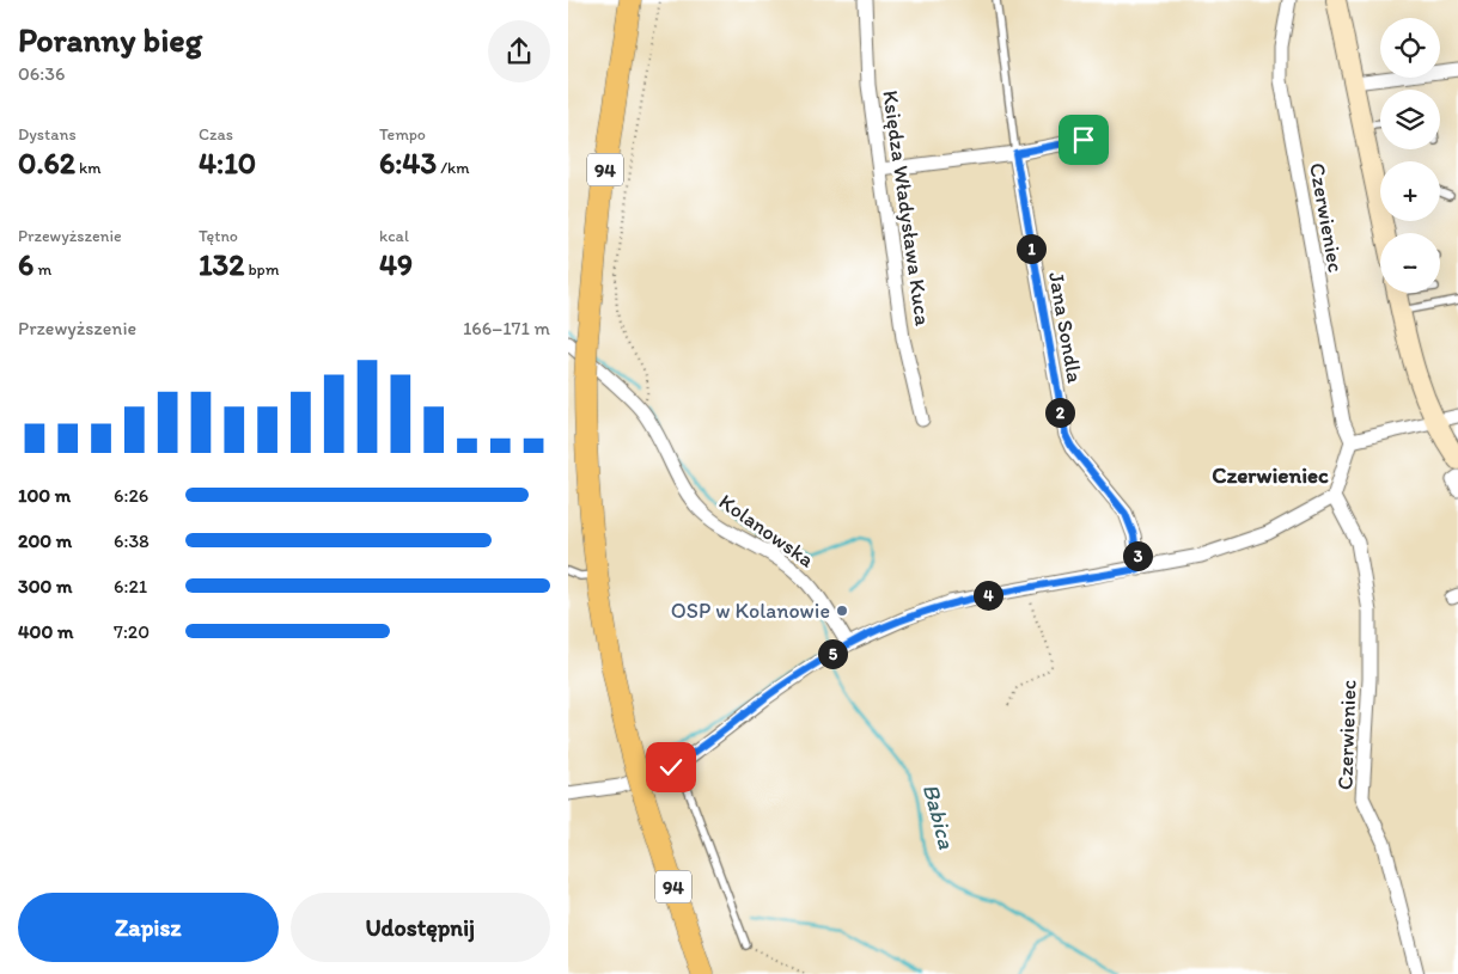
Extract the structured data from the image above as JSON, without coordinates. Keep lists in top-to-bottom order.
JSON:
{
  "streets": {
    "main road": ["94"],
    "street": [
      "Księdza Władysława Kuca",
      "Czerwieniec",
      "Jana Sondla",
      "Kolanowska"
    ]
  },
  "crossings": [
    ["94", "Kolanowska"]
  ],
  "districts": ["Czerwieniec"],
  "water": ["Babica"],
  "places": ["OSP w Kolanowie"],
  "page": {
    "heading": ["Poranny bieg", "06:36"],
    "map_buttons": ["+", "−"],
    "stats": [
      ["Dystans", "0.62 km"],
      ["Czas", "4:10"],
      ["Tempo", "6:43 /km"],
      ["Przewyższenie", "6 m"],
      ["Tętno", "132 bpm"],
      ["kcal", "49"]
    ],
    "pins": [
      "1",
      "2",
      "3",
      "4",
      "5"
    ],
    "chart": ["Przewyższenie", "166–171 m"],
    "list": [
      {
        "name": "100 m",
        "note": "6:26"
      },
      {
        "name": "200 m",
        "note": "6:38"
      },
      {
        "name": "300 m",
        "note": "6:21"
      },
      {
        "name": "400 m",
        "note": "7:20"
      }
    ],
    "buttons": ["Zapisz", "Udostępnij"]
  }
}
